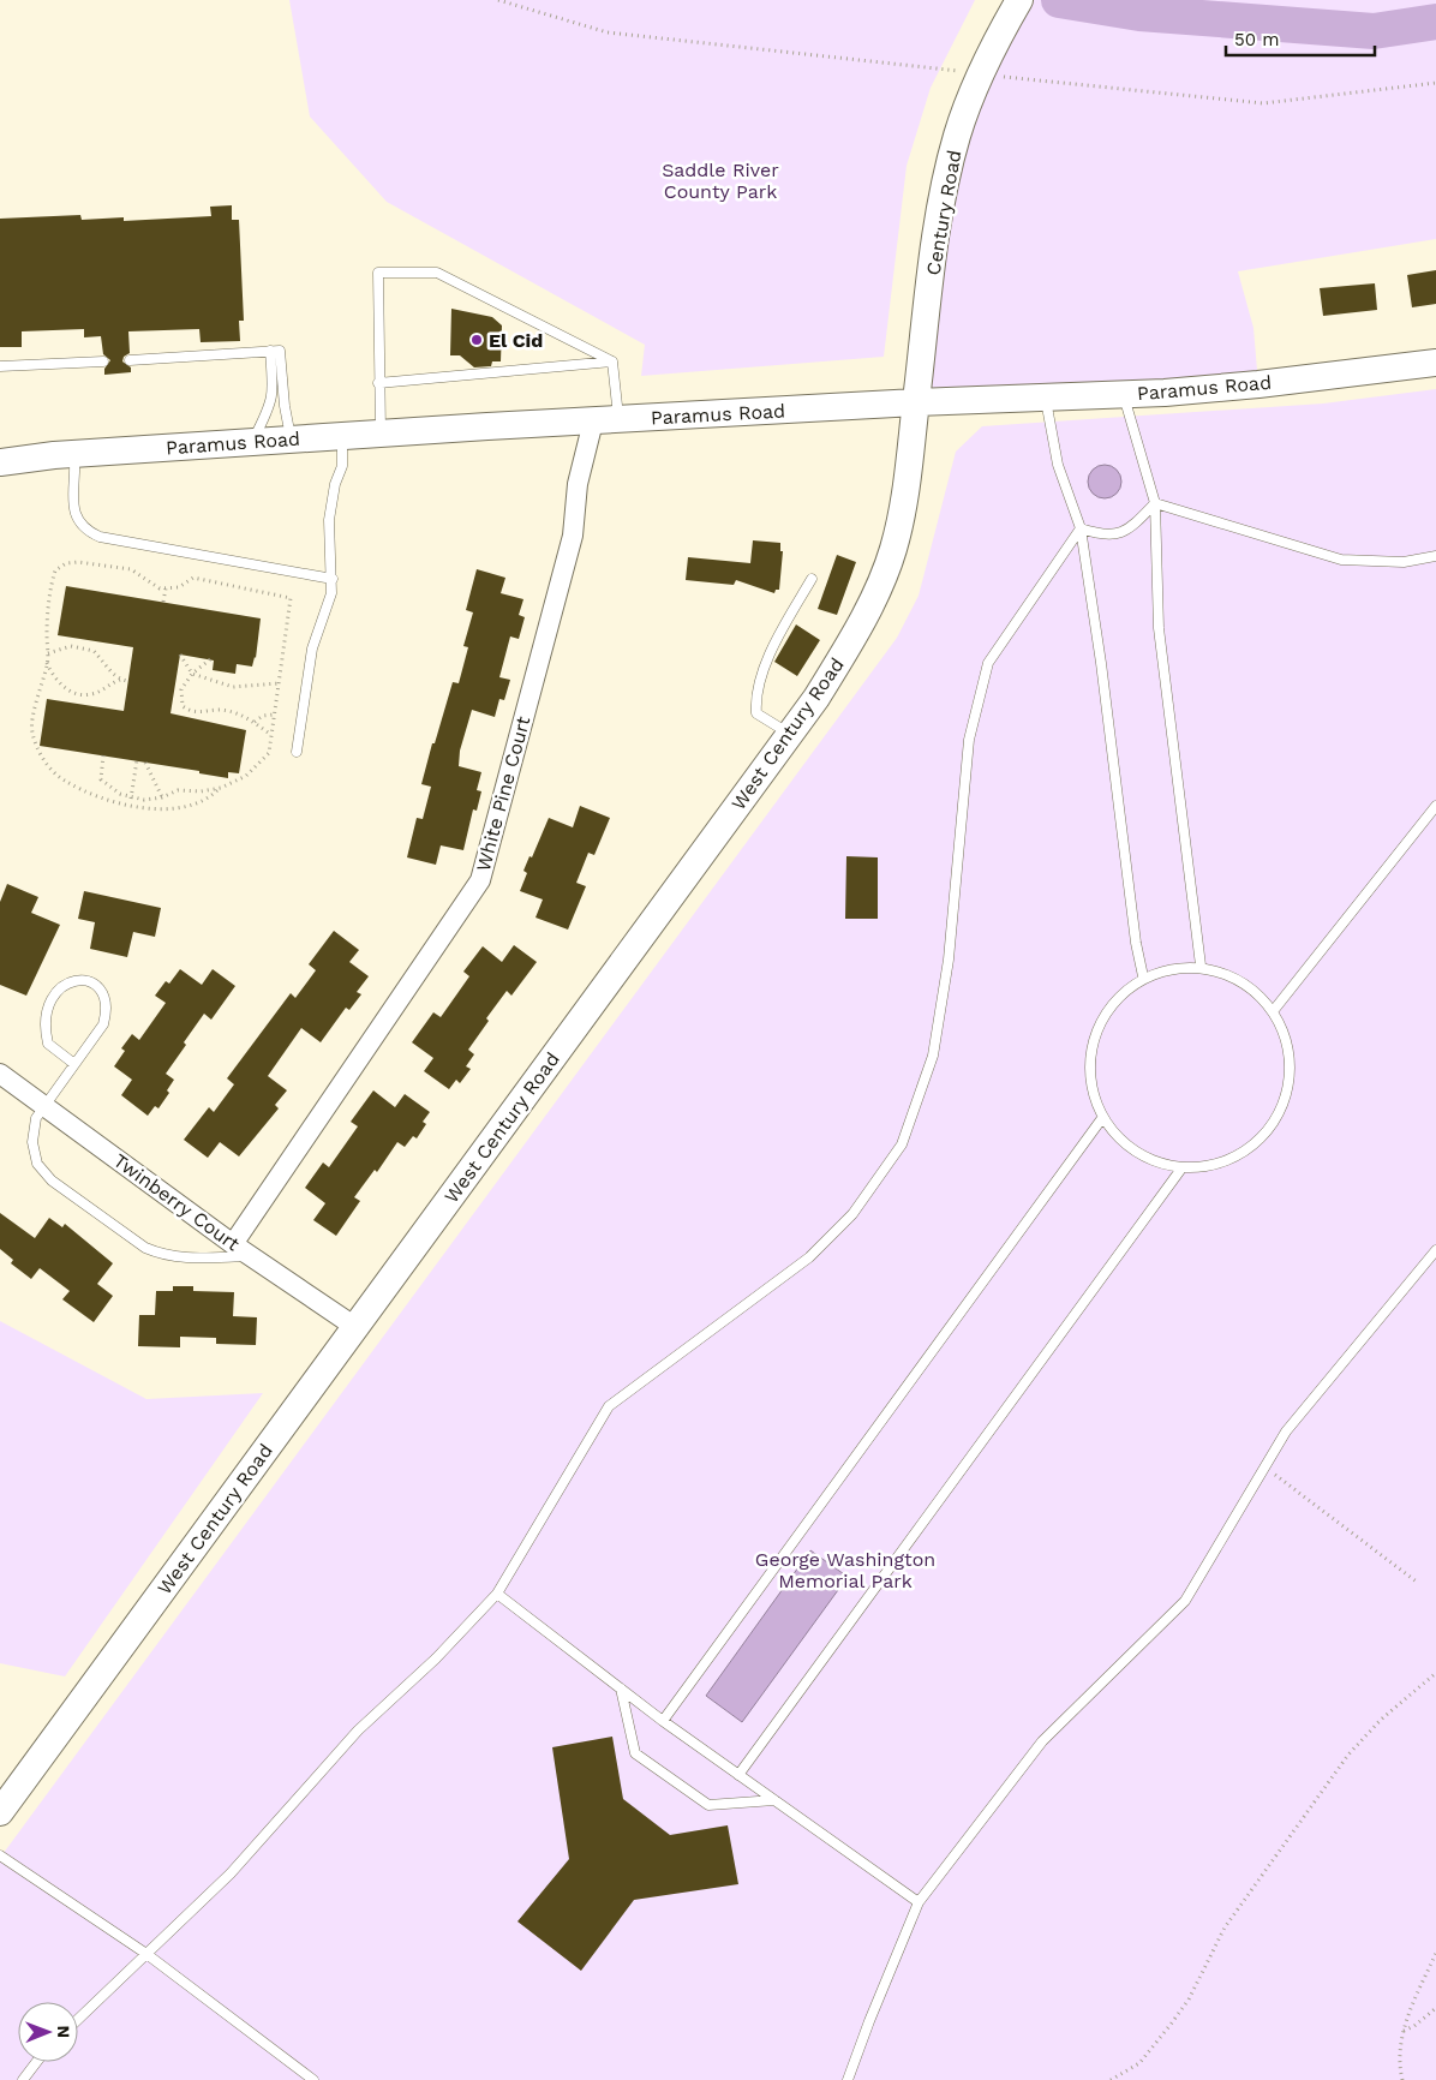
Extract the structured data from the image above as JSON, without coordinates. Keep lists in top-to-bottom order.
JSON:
{
  "streets": {
    "main road": ["Century Road", "Paramus Road", "West Century Road"],
    "street": ["White Pine Court", "Twinberry Court"]
  },
  "crossings": [
    ["Century Road", "Paramus Road"],
    ["Century Road", "West Century Road"],
    ["Paramus Road", "West Century Road"],
    ["Paramus Road", "White Pine Court"],
    ["West Century Road", "Twinberry Court"],
    ["White Pine Court", "Twinberry Court"]
  ],
  "parks": ["Saddle River County Park", "George Washington Memorial Park"],
  "places": ["El Cid"],
  "scale_bar": "50 m",
  "north": "right"
}
